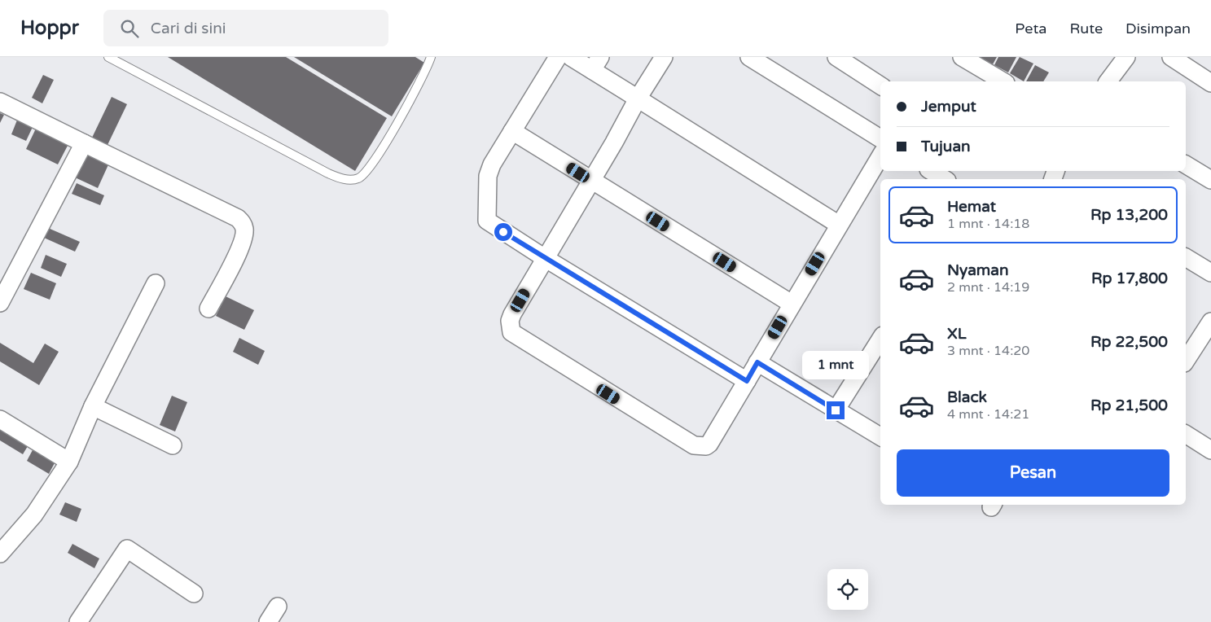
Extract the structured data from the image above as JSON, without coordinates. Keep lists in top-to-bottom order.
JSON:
{
  "page": {
    "header": "Hoppr",
    "search": "Cari di sini",
    "nav": ["Peta", "Rute", "Disimpan"],
    "banner": ["Jemput", "Tujuan"],
    "list": [
      {
        "name": "Hemat",
        "note": "1 mnt · 14:18",
        "value": "Rp 13,200"
      },
      {
        "name": "Nyaman",
        "note": "2 mnt · 14:19",
        "value": "Rp 17,800"
      },
      {
        "name": "XL",
        "note": "3 mnt · 14:20",
        "value": "Rp 22,500"
      },
      {
        "name": "Black",
        "note": "4 mnt · 14:21",
        "value": "Rp 21,500"
      }
    ],
    "bubble": "1 mnt",
    "buttons": "Pesan"
  }
}
